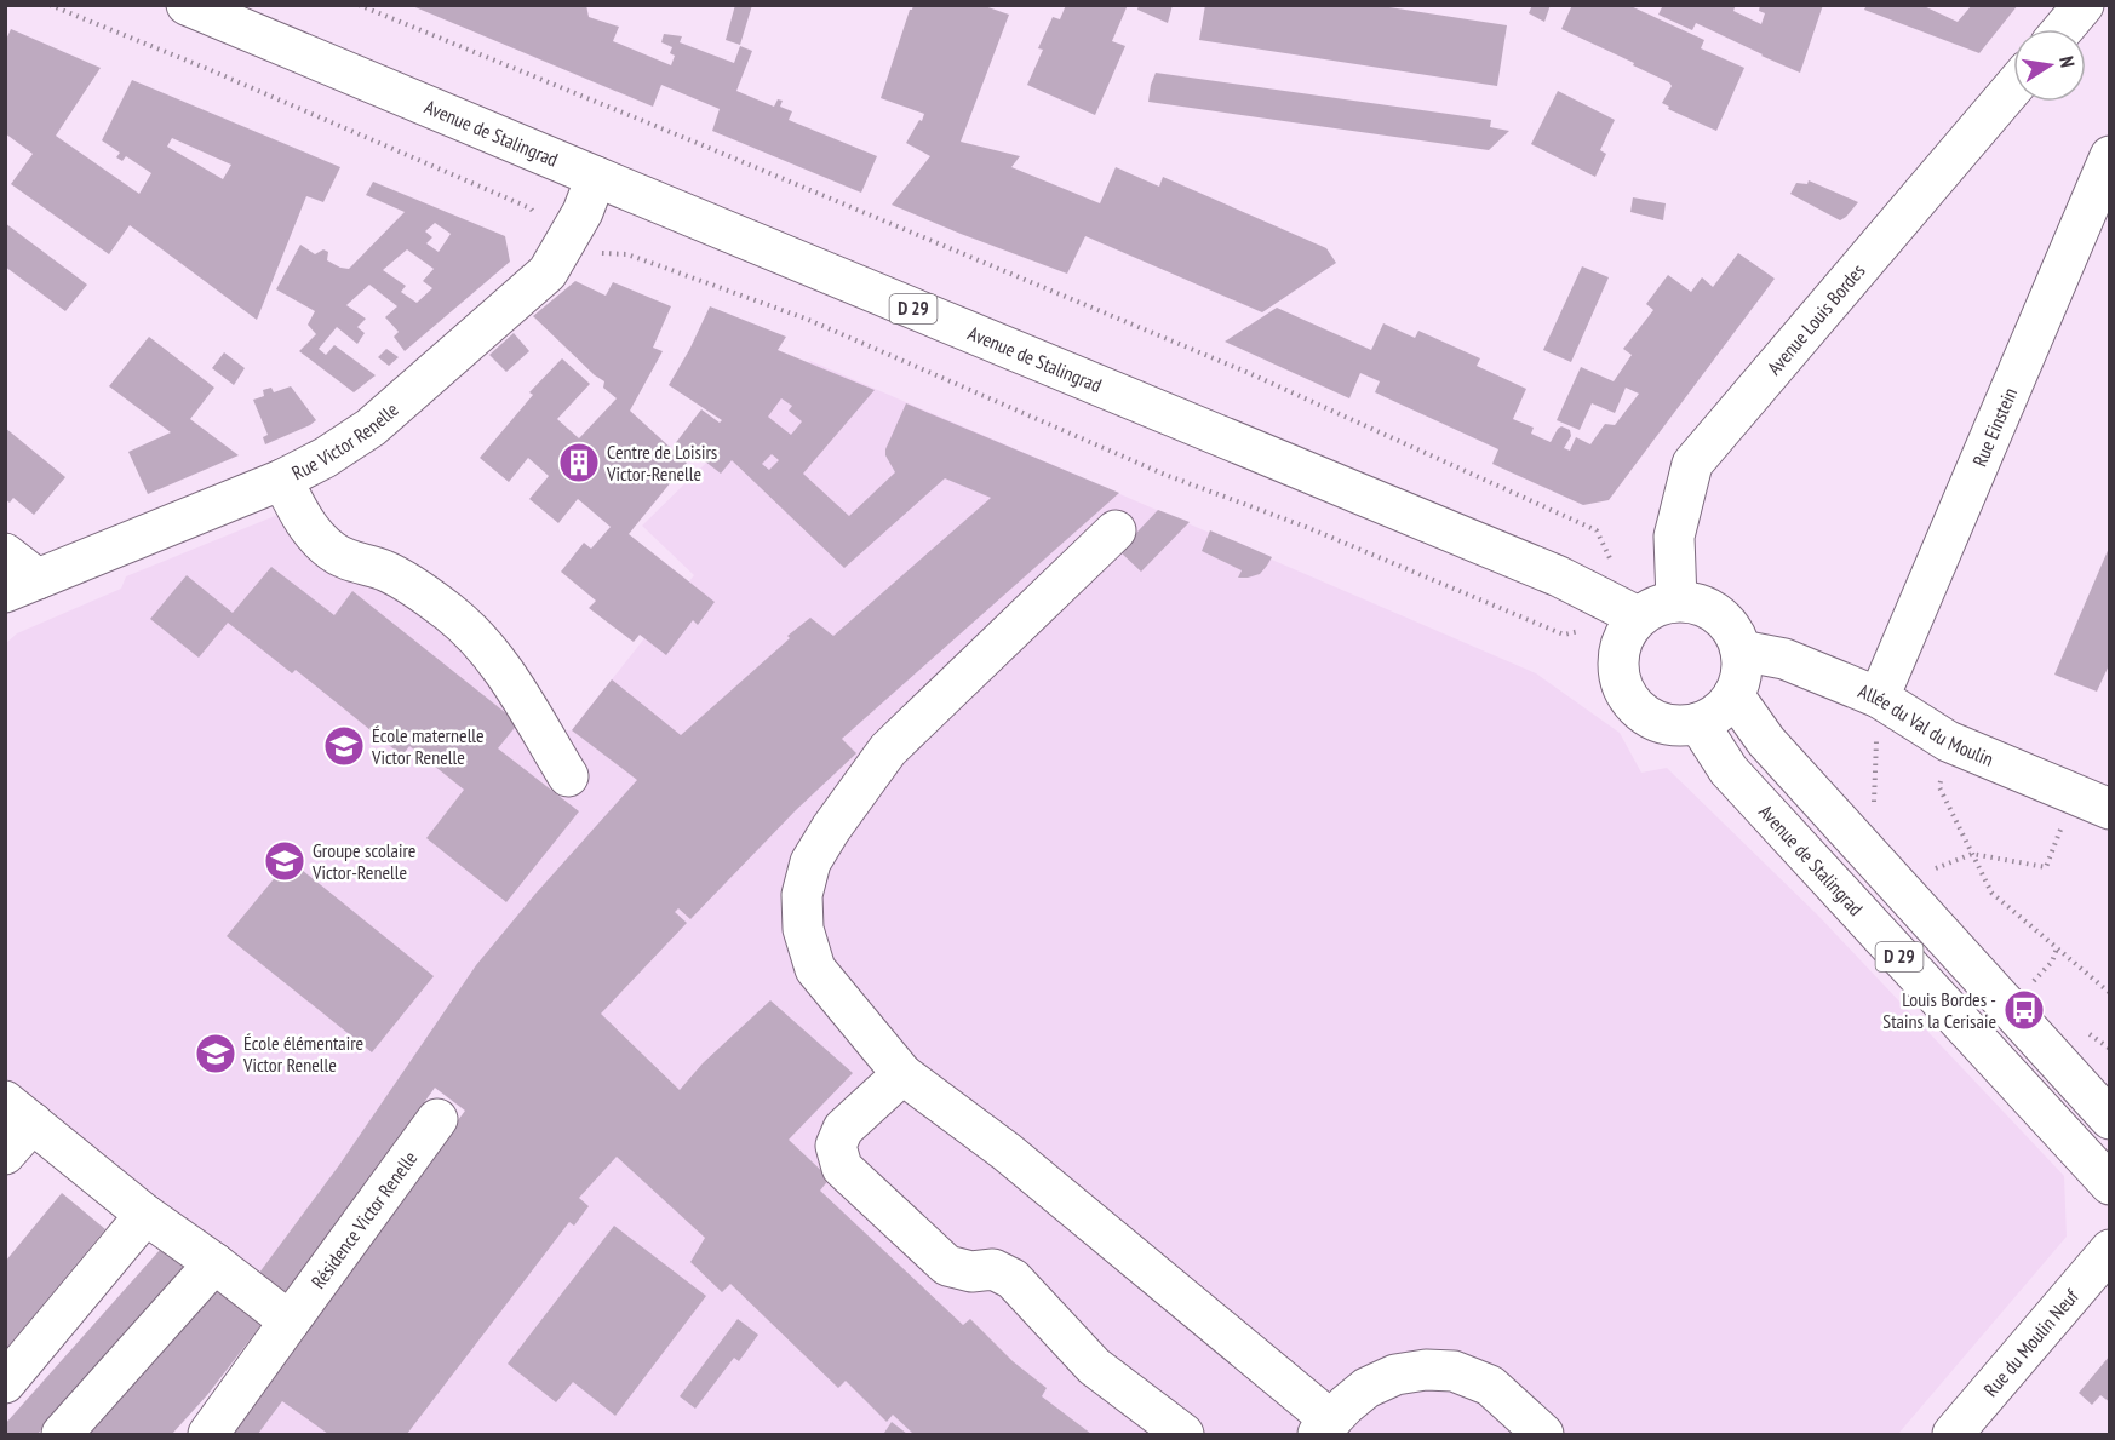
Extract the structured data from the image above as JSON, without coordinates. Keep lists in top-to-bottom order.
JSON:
{
  "streets": {
    "main road": [
      "Avenue de Stalingrad",
      "D 29",
      "Avenue Louis Bordes",
      "Rue Einstein",
      "Rue Victor Renelle",
      "Allée du Val du Moulin",
      "Résidence Victor Renelle",
      "Rue du Moulin Neuf"
    ]
  },
  "crossings": [
    ["Avenue de Stalingrad", "Avenue Louis Bordes"],
    ["Avenue de Stalingrad", "Rue Victor Renelle"],
    ["Avenue de Stalingrad", "Allée du Val du Moulin"],
    ["Avenue Louis Bordes", "Allée du Val du Moulin"],
    ["Rue Einstein", "Allée du Val du Moulin"]
  ],
  "places": {
    "building": ["Centre de Loisirs Victor-Renelle"],
    "school or university": ["École maternelle Victor Renelle", "Groupe scolaire Victor-Renelle", "École élémentaire Victor Renelle"],
    "bus stop": ["Louis Bordes - Stains la Cerisaie"]
  },
  "north": "right"
}
